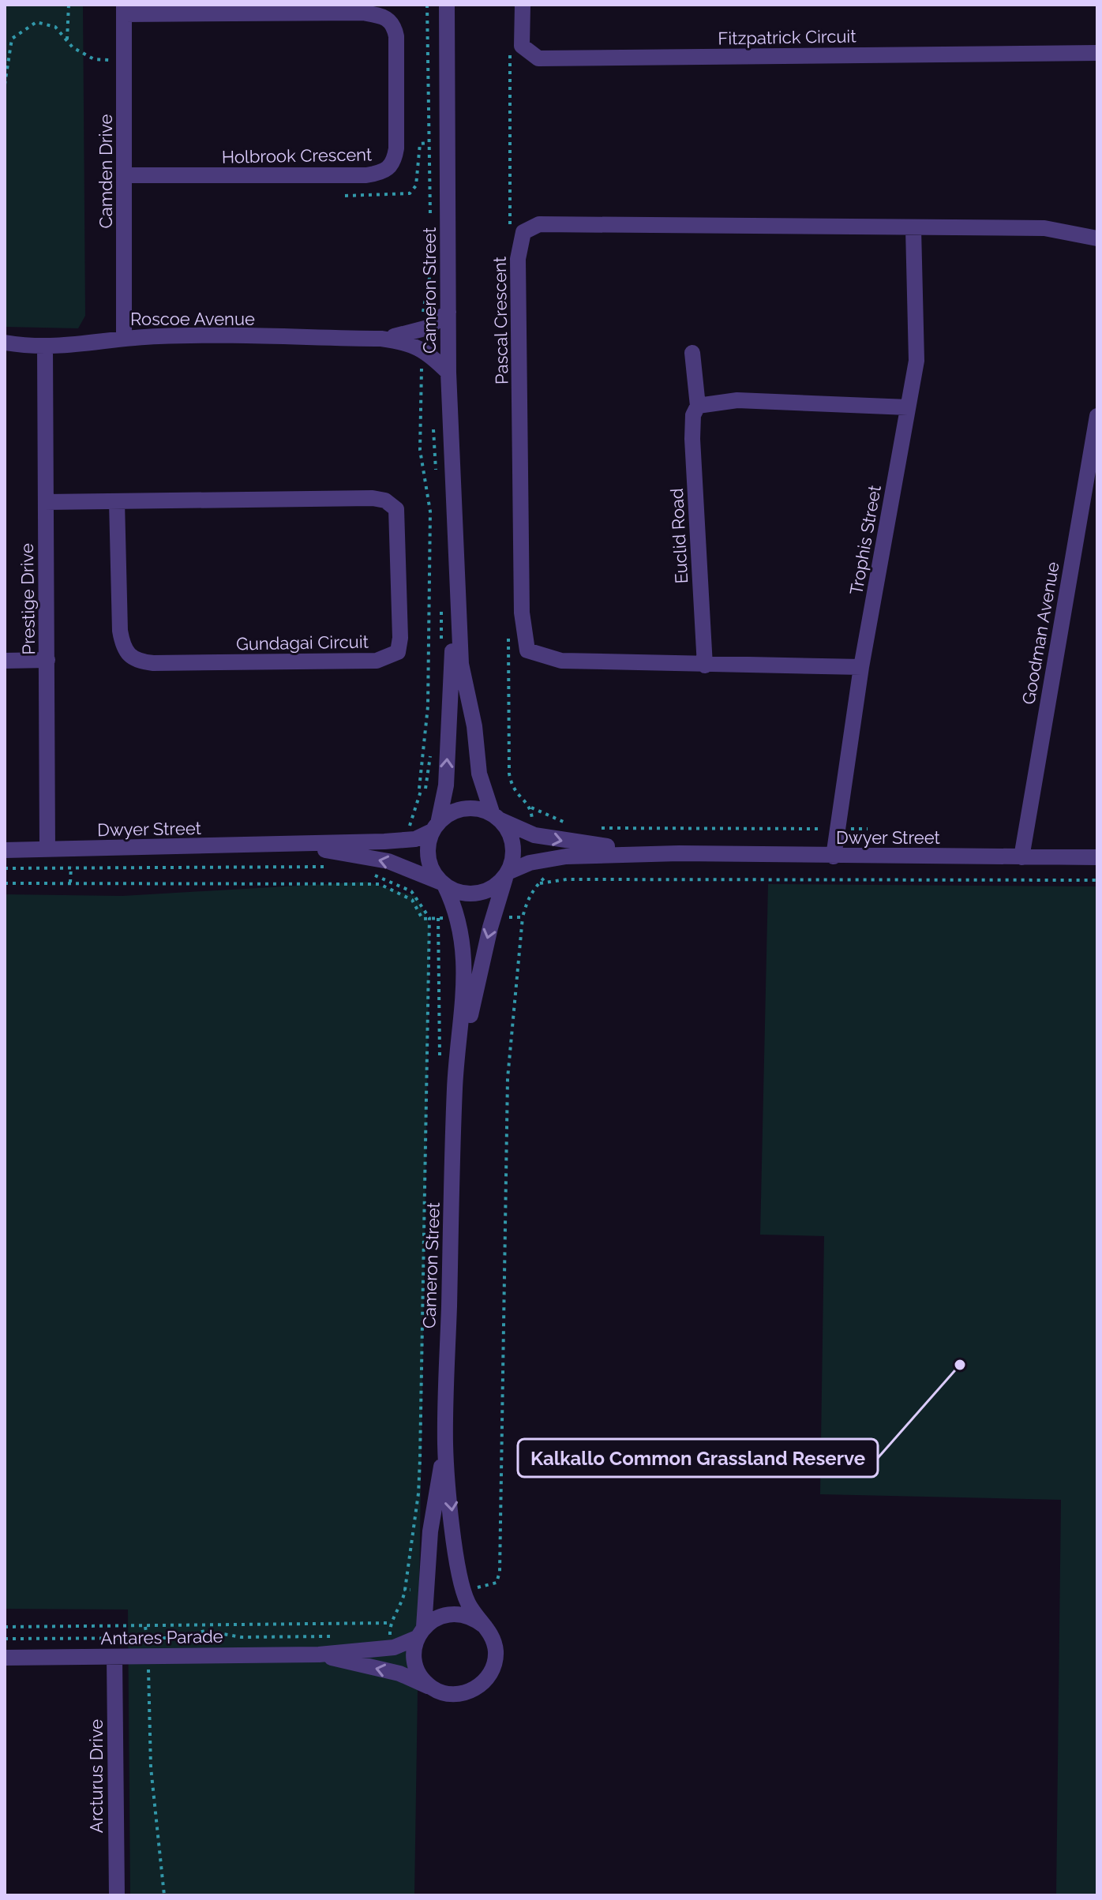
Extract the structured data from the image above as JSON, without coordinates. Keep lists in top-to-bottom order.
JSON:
{
  "streets": {
    "street": [
      "Fitzpatrick Circuit",
      "Holbrook Crescent",
      "Camden Drive",
      "Cameron Street",
      "Roscoe Avenue",
      "Pascal Crescent",
      "Euclid Road",
      "Trophis Street",
      "Prestige Drive",
      "Goodman Avenue",
      "Gundagai Circuit",
      "Dwyer Street",
      "Antares Parade",
      "Arcturus Drive"
    ]
  },
  "crossings": [
    ["Holbrook Crescent", "Camden Drive"],
    ["Camden Drive", "Roscoe Avenue"],
    ["Cameron Street", "Dwyer Street"],
    ["Cameron Street", "Antares Parade"],
    ["Roscoe Avenue", "Prestige Drive"],
    ["Pascal Crescent", "Euclid Road"],
    ["Pascal Crescent", "Trophis Street"],
    ["Trophis Street", "Dwyer Street"],
    ["Prestige Drive", "Gundagai Circuit"],
    ["Prestige Drive", "Dwyer Street"],
    ["Goodman Avenue", "Dwyer Street"],
    ["Antares Parade", "Arcturus Drive"]
  ],
  "places": ["Kalkallo Common Grassland Reserve"]
}
